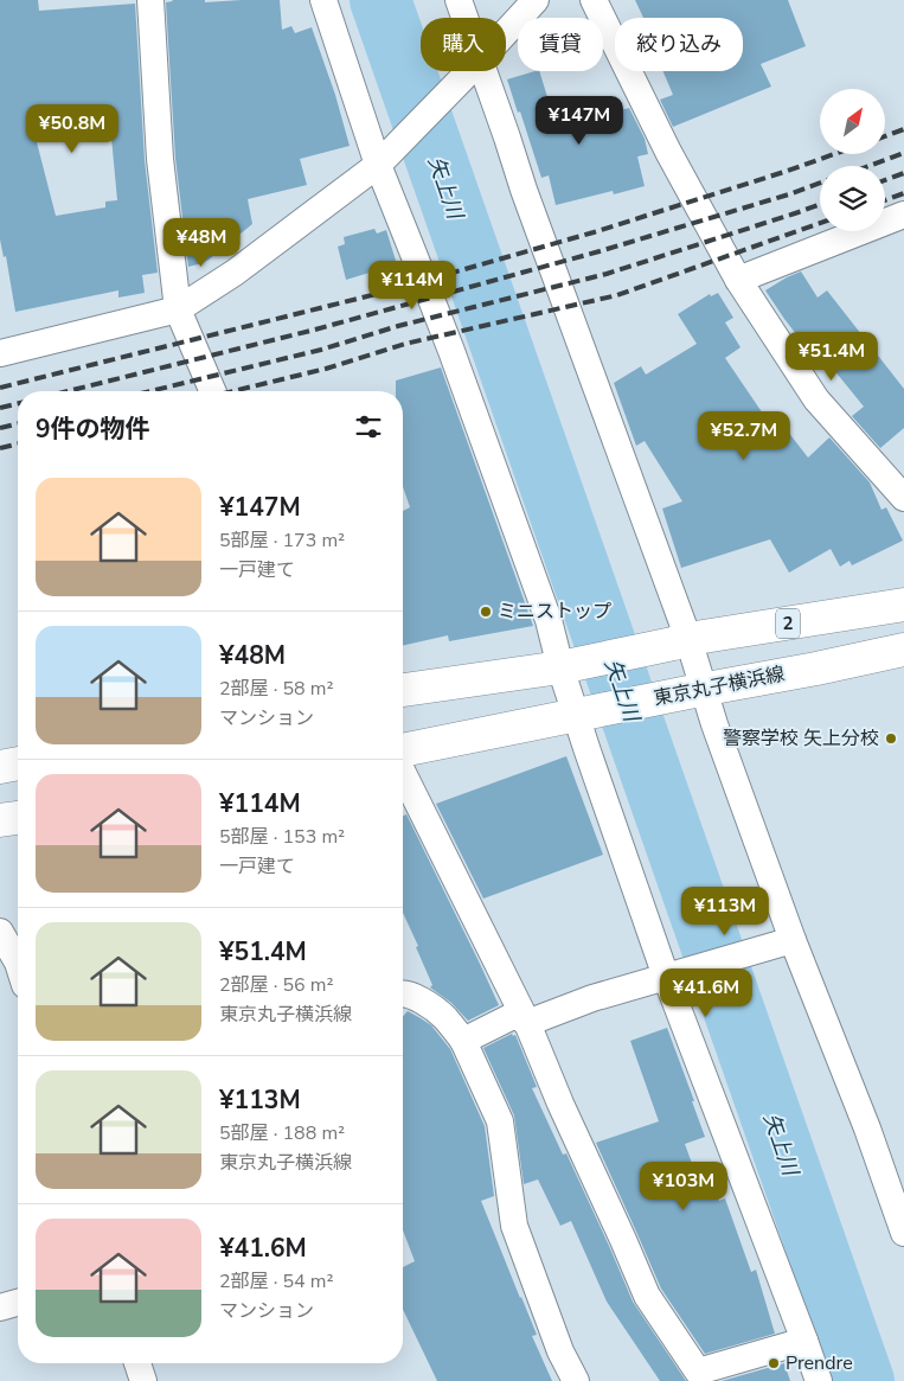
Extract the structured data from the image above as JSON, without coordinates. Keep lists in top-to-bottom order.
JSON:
{
  "streets": {
    "main road": ["2", "東京丸子横浜線"]
  },
  "water": ["矢上川"],
  "places": ["ミニストップ", "警察学校 矢上分校", "Prendre"],
  "north": "top right",
  "page": {
    "chip": ["購入", "賃貸", "絞り込み"],
    "price": [
      "¥147M",
      "¥50.8M",
      "¥48M",
      "¥114M",
      "¥51.4M",
      "¥52.7M",
      "¥113M",
      "¥41.6M",
      "¥103M"
    ],
    "heading": "9件の物件",
    "list": [
      {
        "name": "¥147M",
        "note": "5部屋 · 173 m² · 一戸建て"
      },
      {
        "name": "¥48M",
        "note": "2部屋 · 58 m² · マンション"
      },
      {
        "name": "¥114M",
        "note": "5部屋 · 153 m² · 一戸建て"
      },
      {
        "name": "¥51.4M",
        "note": "2部屋 · 56 m² · 東京丸子横浜線"
      },
      {
        "name": "¥113M",
        "note": "5部屋 · 188 m² · 東京丸子横浜線"
      },
      {
        "name": "¥41.6M",
        "note": "2部屋 · 54 m² · マンション"
      }
    ]
  }
}
